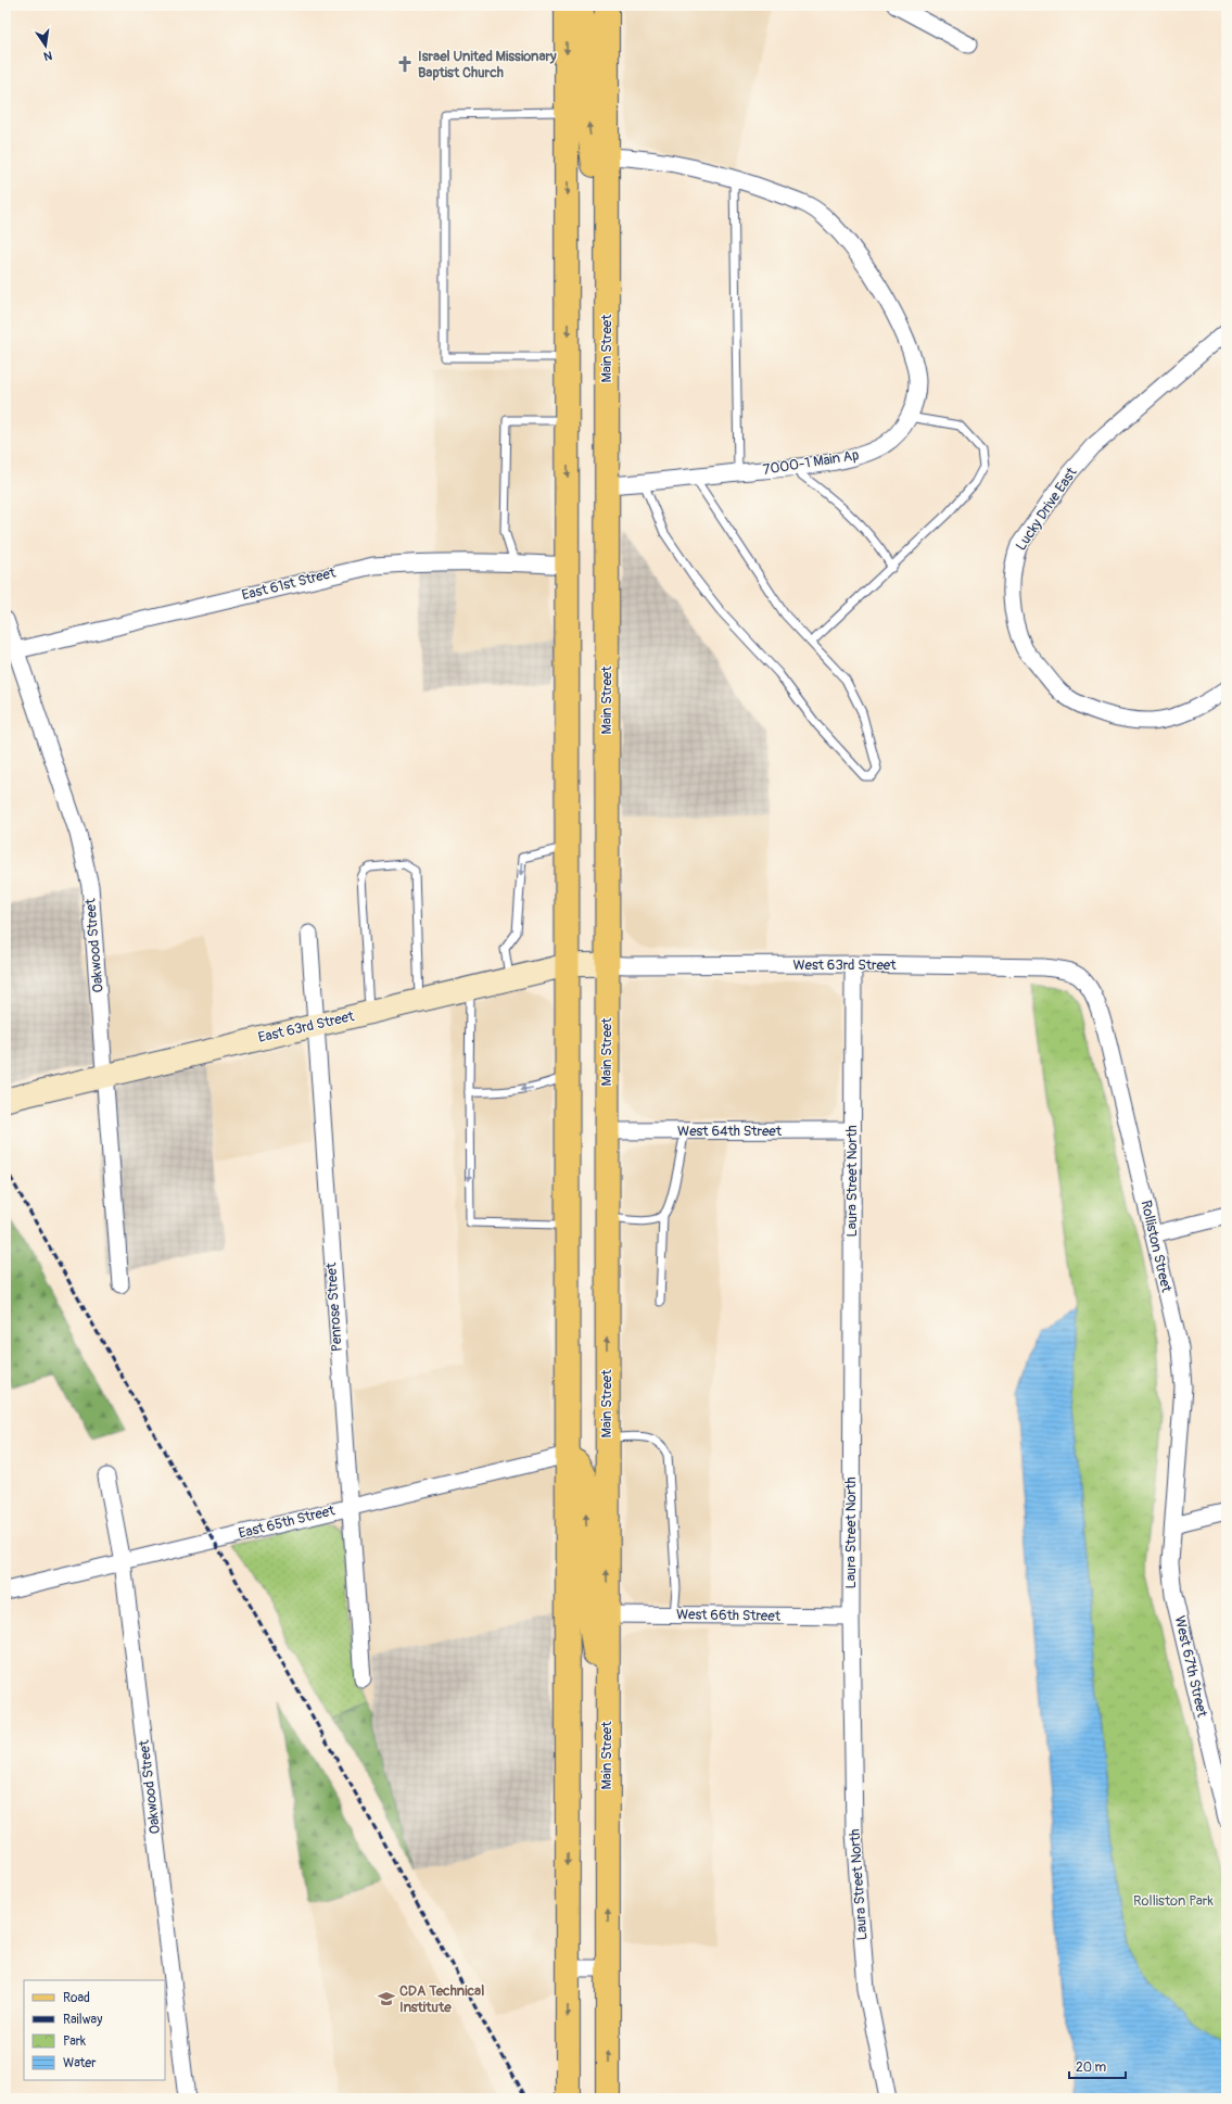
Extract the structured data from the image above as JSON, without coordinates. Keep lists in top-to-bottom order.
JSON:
{
  "streets": {
    "main road": ["Main Street"],
    "street": [
      "7000-1 Main Ap",
      "Lucky Drive East",
      "East 61st Street",
      "Oakwood Street",
      "West 63rd Street",
      "East 63rd Street",
      "West 64th Street",
      "Laura Street North",
      "Rolliston Street",
      "Penrose Street",
      "East 65th Street",
      "West 66th Street",
      "West 67th Street"
    ]
  },
  "crossings": [
    ["Main Street", "7000-1 Main Ap"],
    ["Main Street", "West 63rd Street"],
    ["Main Street", "East 63rd Street"],
    ["Main Street", "West 64th Street"],
    ["Main Street", "West 66th Street"],
    ["East 61st Street", "Oakwood Street"],
    ["Oakwood Street", "East 63rd Street"],
    ["Oakwood Street", "East 65th Street"],
    ["West 63rd Street", "East 63rd Street"],
    ["West 63rd Street", "Laura Street North"],
    ["West 63rd Street", "Rolliston Street"],
    ["East 63rd Street", "Penrose Street"],
    ["West 64th Street", "Laura Street North"],
    ["Laura Street North", "West 66th Street"],
    ["Rolliston Street", "West 67th Street"],
    ["Penrose Street", "East 65th Street"]
  ],
  "parks": ["Rolliston Park"],
  "places": {
    "church": ["Israel United Missionary Baptist Church"],
    "school or university": ["CDA Technical Institute"]
  },
  "legend": [
    "Road",
    "Railway",
    "Park",
    "Water"
  ],
  "scale_bar": "20 m",
  "north": "bottom"
}
